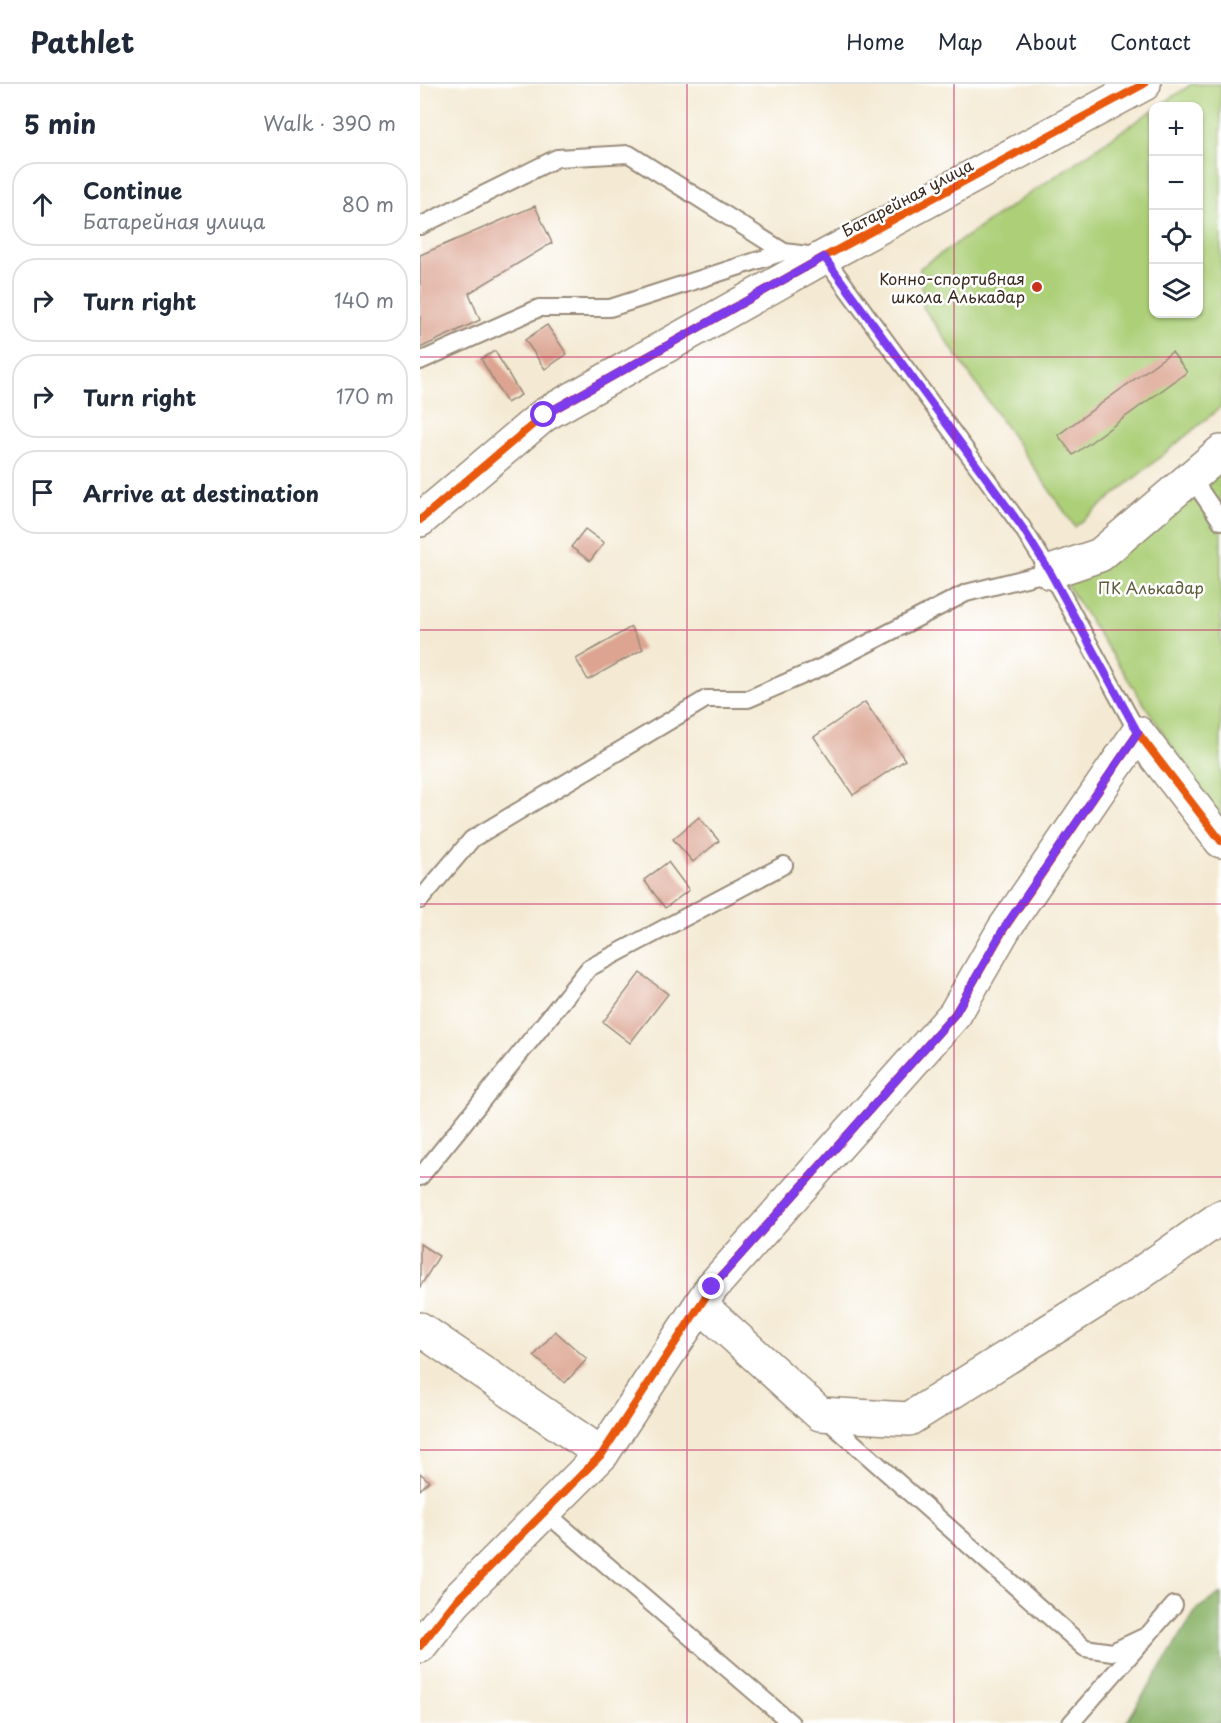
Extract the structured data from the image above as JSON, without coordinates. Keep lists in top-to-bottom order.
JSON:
{
  "streets": {
    "street": ["Батарейная улица"]
  },
  "parks": ["ПК Алькадар"],
  "places": ["Конно-спортивная школа Алькадар"],
  "page": {
    "header": "Pathlet",
    "nav": [
      "Home",
      "Map",
      "About",
      "Contact"
    ],
    "heading": ["5 min", "Walk · 390 m"],
    "map_buttons": ["+", "−"],
    "list": [
      ["Continue", "Батарейная улица", "80 m"],
      ["Turn right", "140 m"],
      ["Turn right", "170 m"],
      "Arrive at destination"
    ]
  }
}
